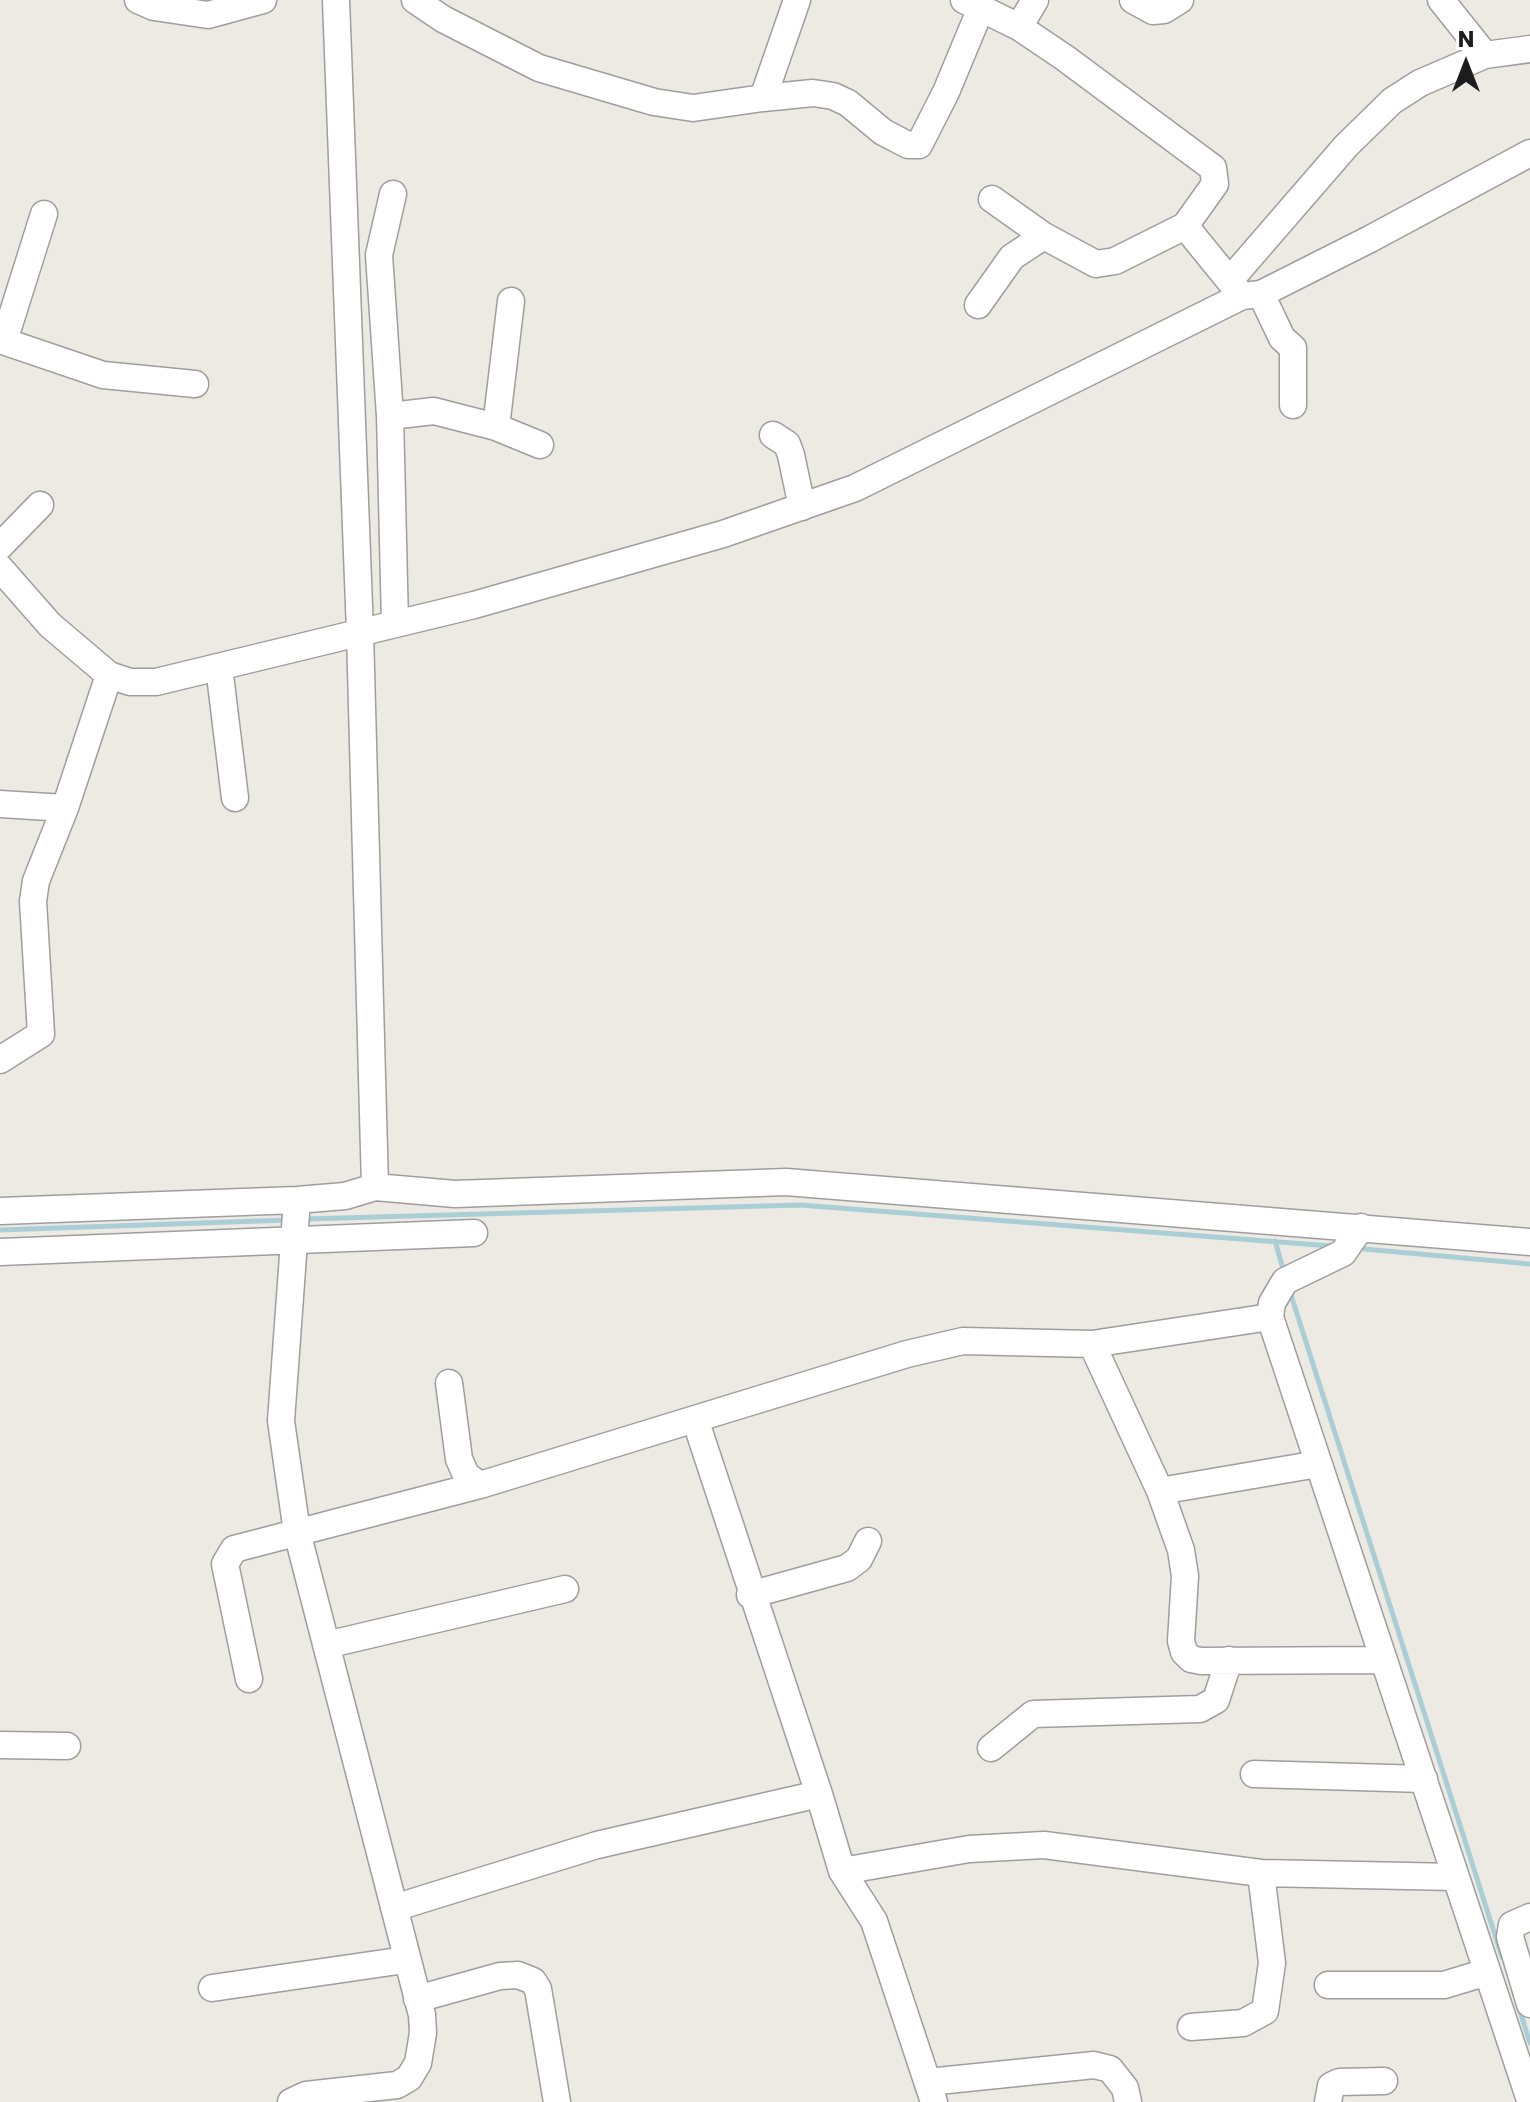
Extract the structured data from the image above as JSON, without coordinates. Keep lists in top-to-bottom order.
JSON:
{
  "north": "top"
}
